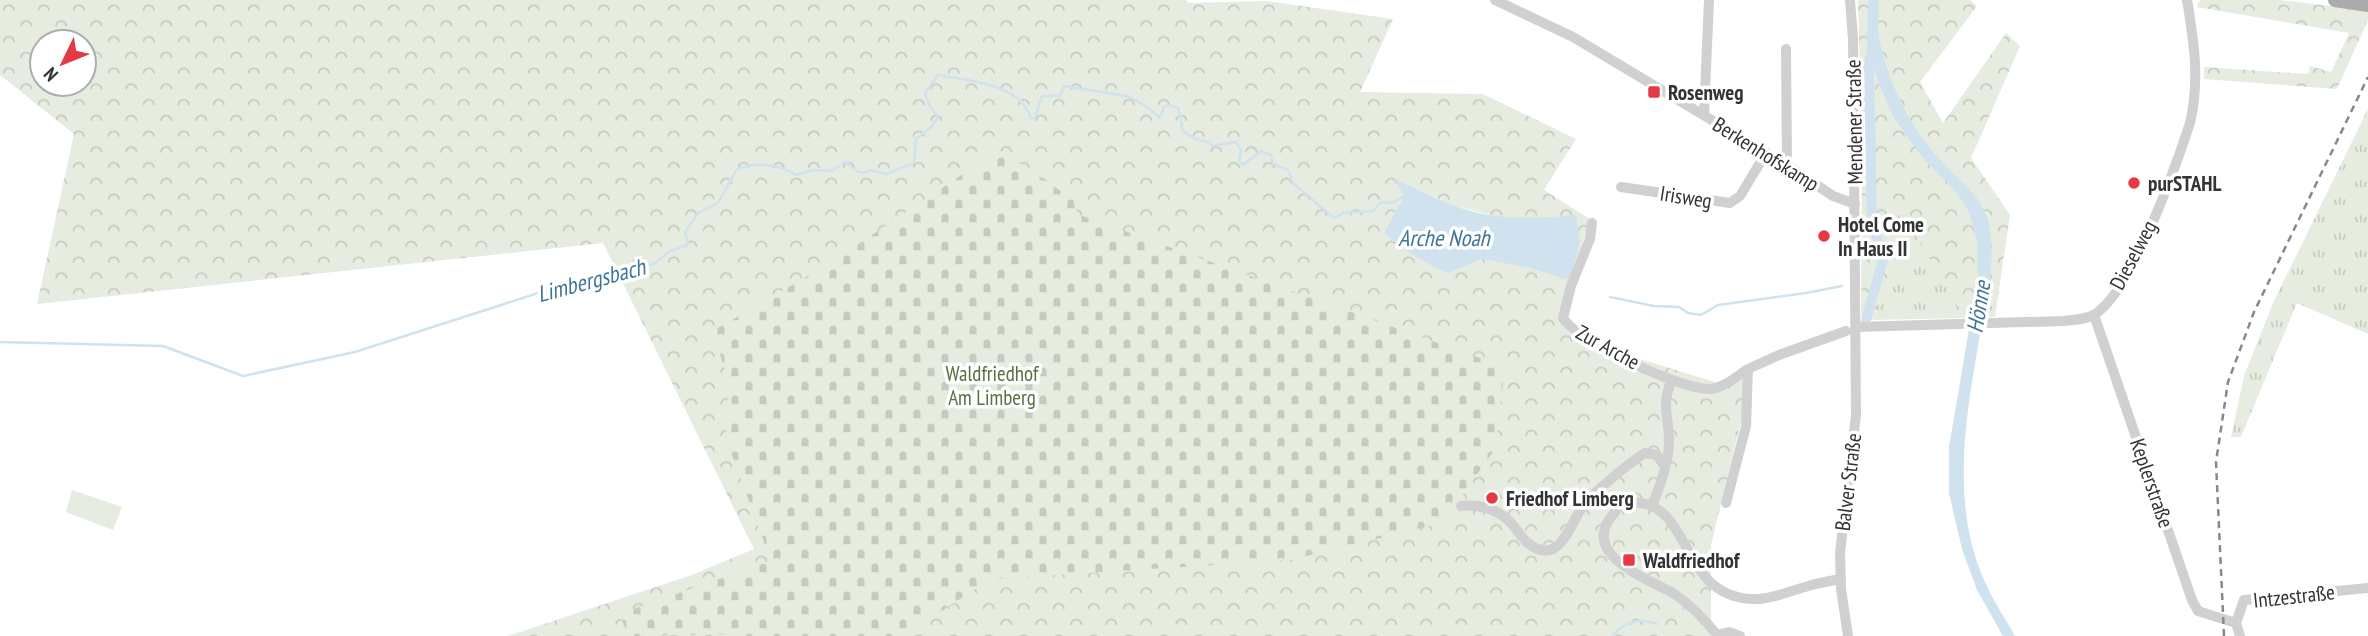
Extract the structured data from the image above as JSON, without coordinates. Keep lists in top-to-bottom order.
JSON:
{
  "streets": {
    "street": [
      "Mendener Straße",
      "Berkenhofskamp",
      "Irisweg",
      "Dieselweg",
      "Zur Arche",
      "Balver Straße",
      "Keplerstraße",
      "Intzestraße"
    ]
  },
  "crossings": [
    ["Mendener Straße", "Berkenhofskamp"],
    ["Mendener Straße", "Zur Arche"],
    ["Mendener Straße", "Balver Straße"],
    ["Berkenhofskamp", "Irisweg"],
    ["Dieselweg", "Keplerstraße"],
    ["Zur Arche", "Balver Straße"],
    ["Keplerstraße", "Intzestraße"]
  ],
  "water": ["Arche Noah", "Limbergsbach", "Hönne"],
  "parks": ["Waldfriedhof Am Limberg"],
  "places": {
    "transit": ["Rosenweg", "Waldfriedhof"],
    "other": ["purSTAHL", "Hotel Come In Haus II", "Friedhof Limberg"]
  },
  "north": "bottom left"
}
